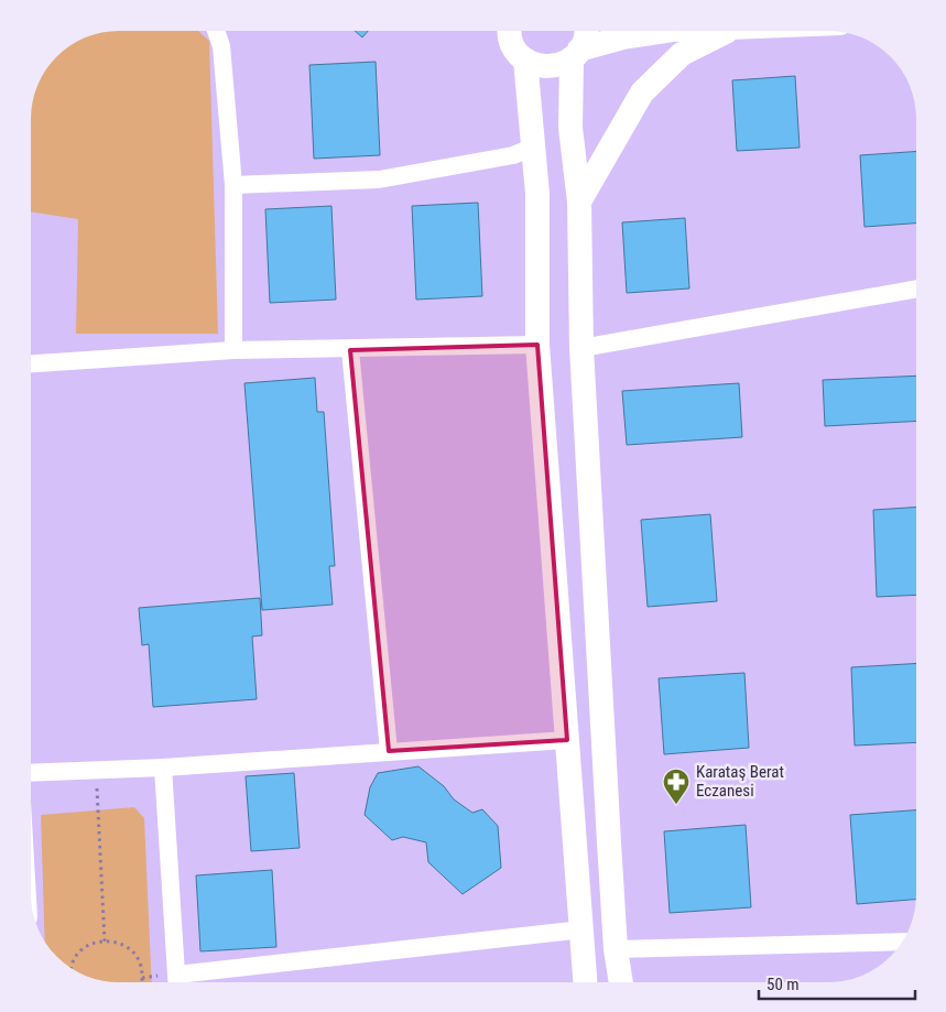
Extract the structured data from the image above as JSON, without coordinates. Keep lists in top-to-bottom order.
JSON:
{
  "places": {
    "pharmacy": ["Karataş Berat Eczanesi"]
  },
  "scale_bar": "50 m"
}
